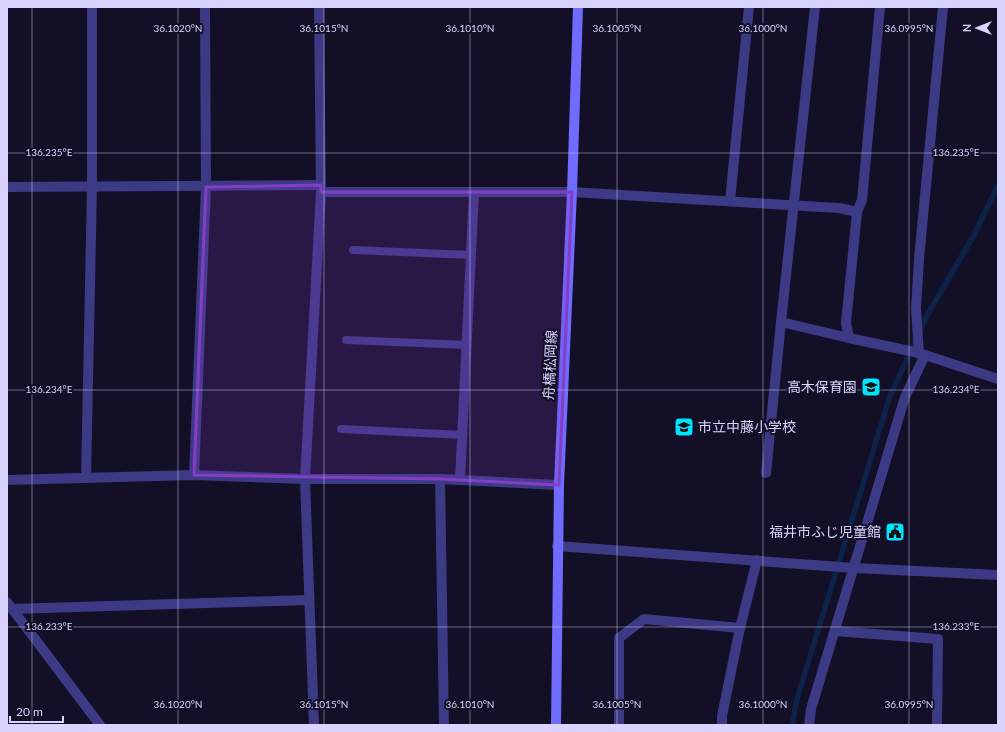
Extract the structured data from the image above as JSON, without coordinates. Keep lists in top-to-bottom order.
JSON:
{
  "streets": {
    "main road": ["舟橋松岡線"]
  },
  "places": {
    "school or university": ["高木保育園", "市立中藤小学校"],
    "public building": ["福井市ふじ児童館"]
  },
  "scale_bar": "20 m",
  "north": "left",
  "coordinates": [
    "36.1020°N",
    "36.1015°N",
    "36.1010°N",
    "36.1005°N",
    "36.1000°N",
    "36.0995°N",
    "136.235°E",
    "136.234°E",
    "136.233°E"
  ]
}
